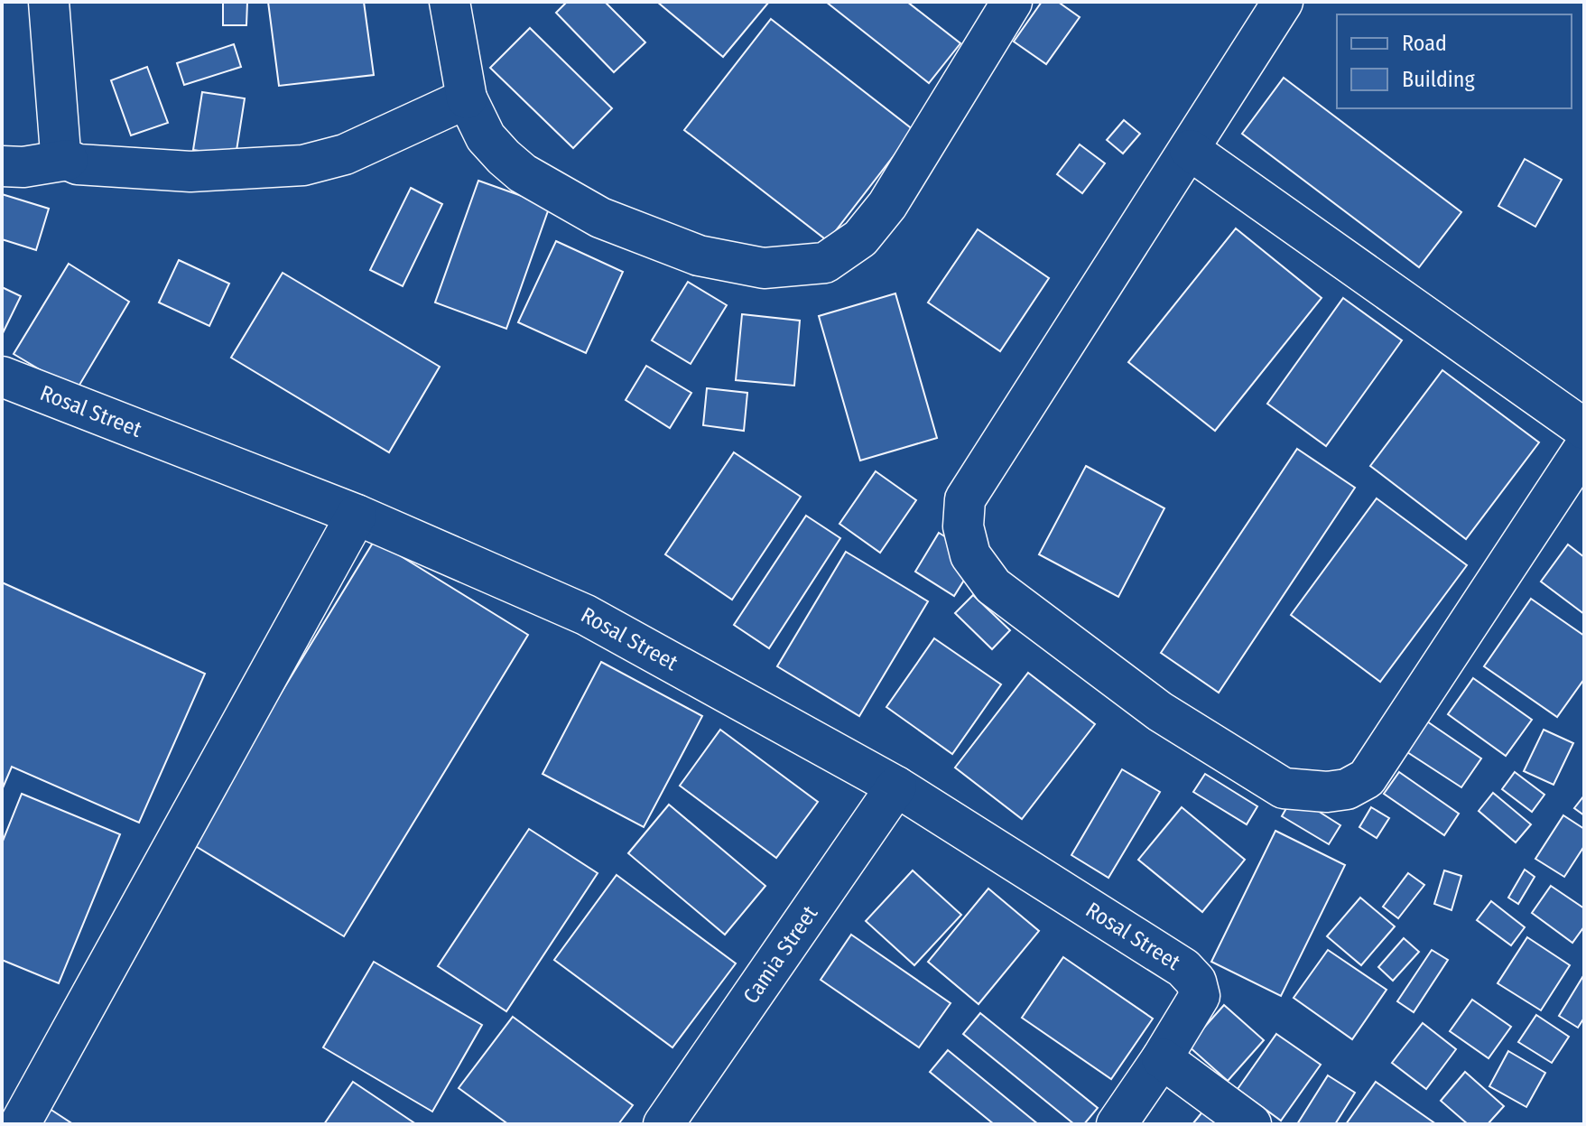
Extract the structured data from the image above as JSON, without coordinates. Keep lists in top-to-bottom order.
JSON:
{
  "streets": {
    "street": ["Rosal Street", "Camia Street"]
  },
  "crossings": [
    ["Rosal Street", "Camia Street"]
  ],
  "legend": ["Road", "Building"]
}
